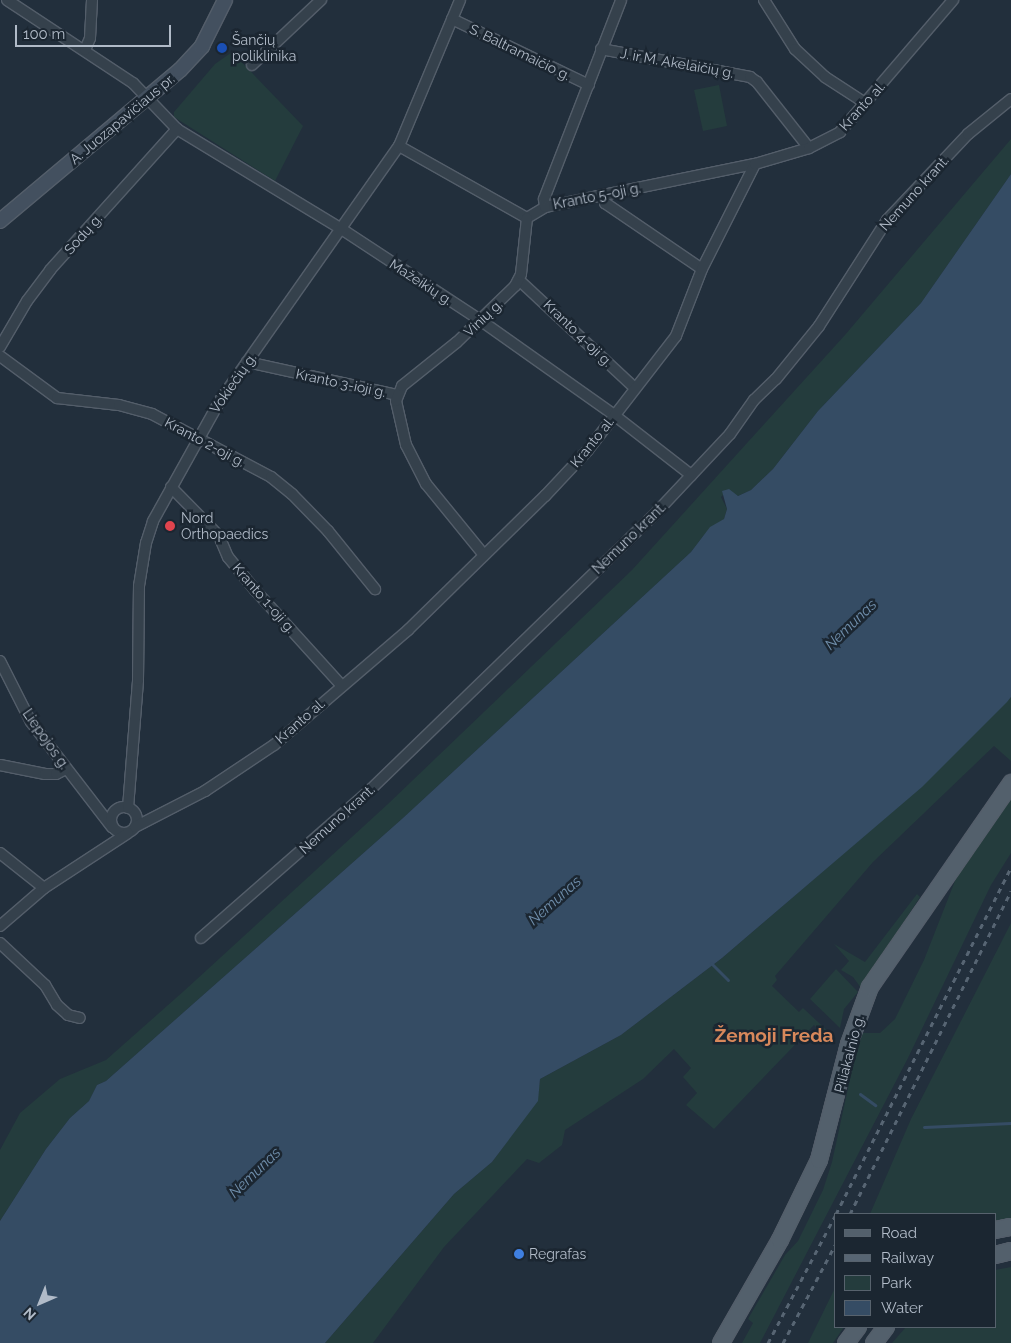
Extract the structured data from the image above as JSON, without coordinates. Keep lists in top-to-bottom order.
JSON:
{
  "streets": {
    "main road": ["A. Juozapavičiaus pr.", "Piliakalnio g."],
    "street": [
      "S. Baltramaičio g.",
      "J. ir M. Akelaičių g.",
      "Kranto al.",
      "Nemuno krant.",
      "Kranto 5-oji g.",
      "Sodų g.",
      "Mažeikių g.",
      "Vinių g.",
      "Kranto 4-oji g.",
      "Vokiečių g.",
      "Kranto 3-ioji g.",
      "Kranto 2-oji g.",
      "Kranto 1-oji g.",
      "Liepojos g."
    ]
  },
  "crossings": [
    ["S. Baltramaičio g.", "Vokiečių g."],
    ["J. ir M. Akelaičių g.", "Kranto al."],
    ["Kranto al.", "Kranto 5-oji g."],
    ["Kranto al.", "Mažeikių g."],
    ["Kranto al.", "Kranto 4-oji g."],
    ["Kranto al.", "Kranto 3-ioji g."],
    ["Kranto al.", "Kranto 1-oji g."],
    ["Kranto al.", "Liepojos g."],
    ["A. Juozapavičiaus pr.", "Mažeikių g."],
    ["Nemuno krant.", "Mažeikių g."],
    ["Sodų g.", "Mažeikių g."],
    ["Mažeikių g.", "Vinių g."],
    ["Mažeikių g.", "Vokiečių g."],
    ["Vinių g.", "Kranto 4-oji g."],
    ["Vinių g.", "Kranto 3-ioji g."],
    ["Vokiečių g.", "Kranto 3-ioji g."],
    ["Vokiečių g.", "Kranto 2-oji g."],
    ["Vokiečių g.", "Kranto 1-oji g."]
  ],
  "districts": ["Žemoji Freda"],
  "water": ["Nemunas"],
  "places": ["Šančių poliklinika", "Nord Orthopaedics", "Regrafas"],
  "legend": [
    "Road",
    "Railway",
    "Park",
    "Water"
  ],
  "scale_bar": "100 m",
  "north": "bottom left"
}
